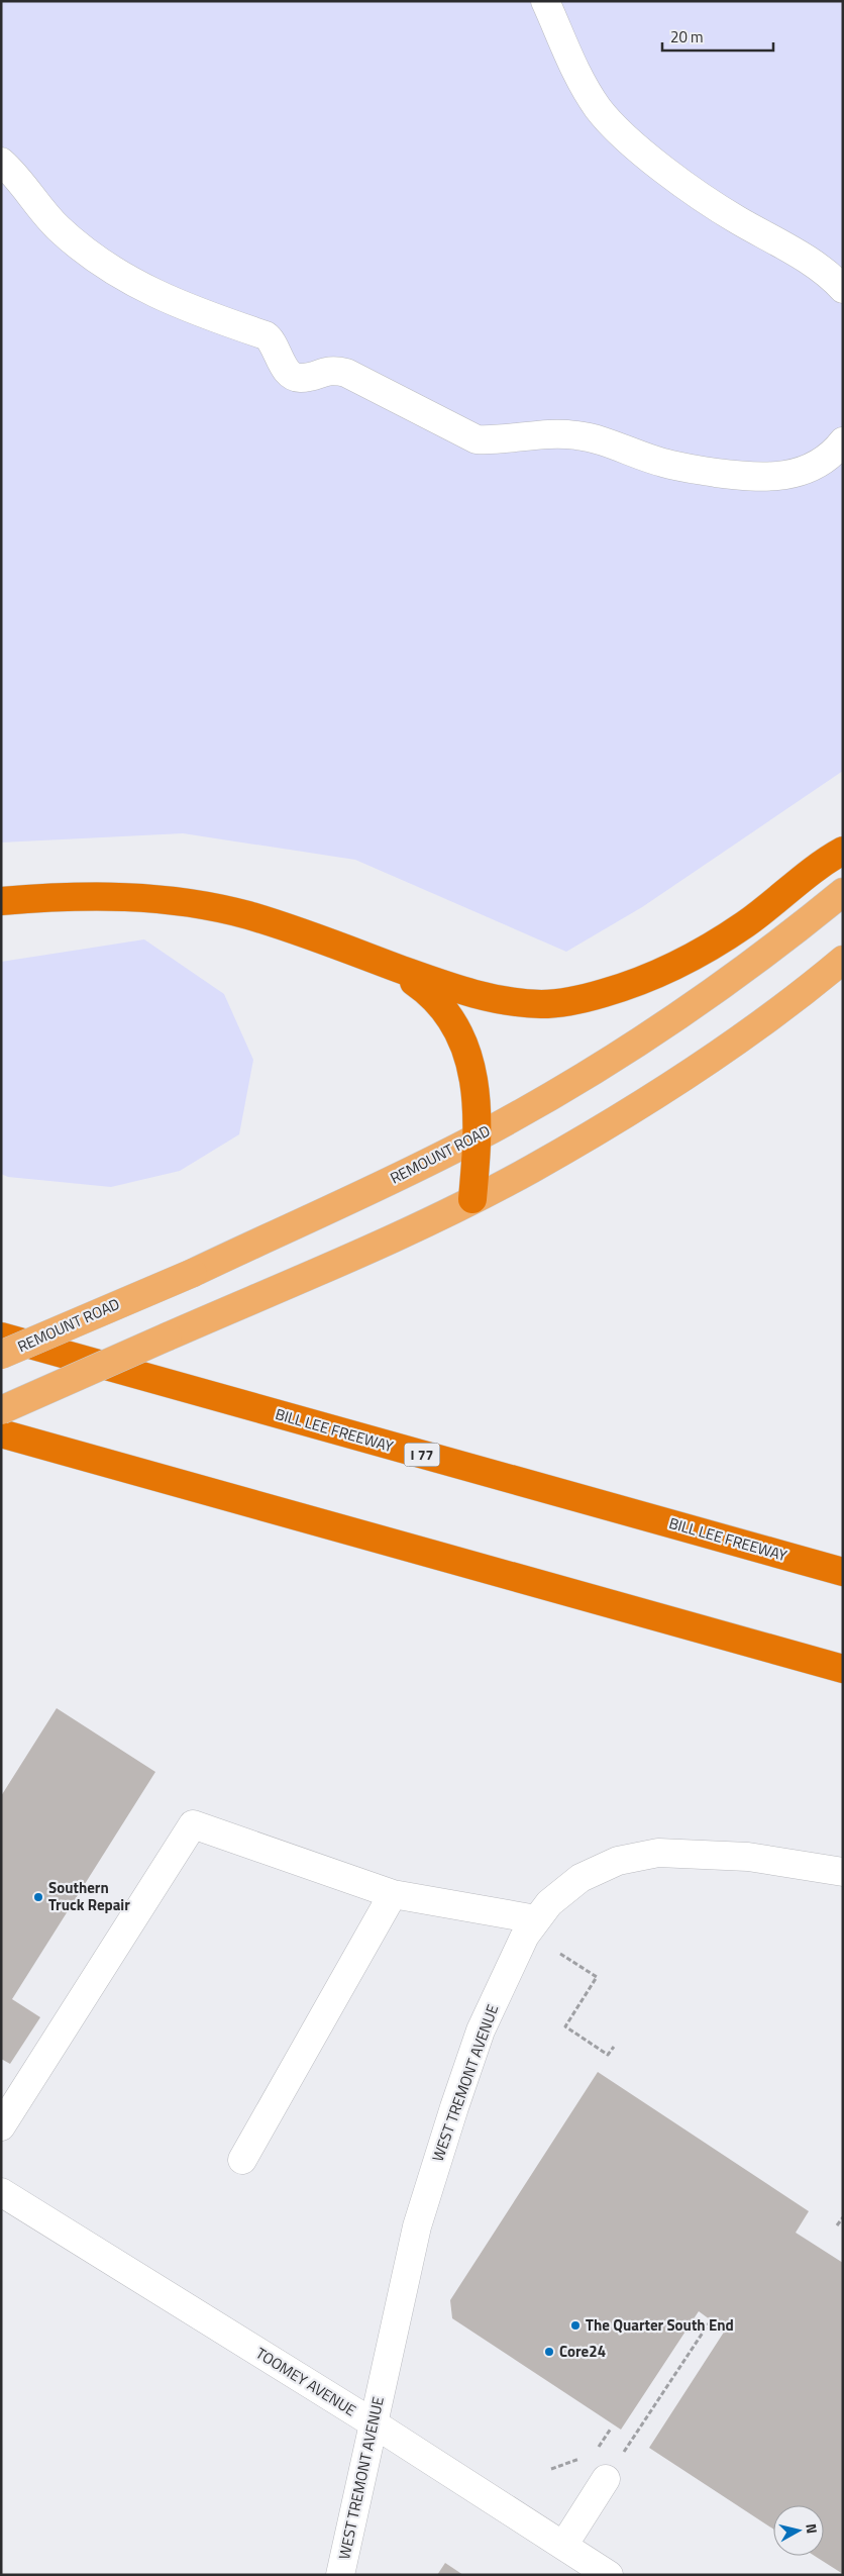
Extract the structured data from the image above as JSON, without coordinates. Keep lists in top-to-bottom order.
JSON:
{
  "streets": {
    "highway": ["BILL LEE FREEWAY", "I 77"],
    "main road": ["REMOUNT ROAD"],
    "street": ["WEST TREMONT AVENUE", "TOOMEY AVENUE"]
  },
  "crossings": [
    ["WEST TREMONT AVENUE", "TOOMEY AVENUE"]
  ],
  "places": ["Southern Truck Repair", "The Quarter South End", "Core24"],
  "scale_bar": "20 m",
  "north": "right"
}
